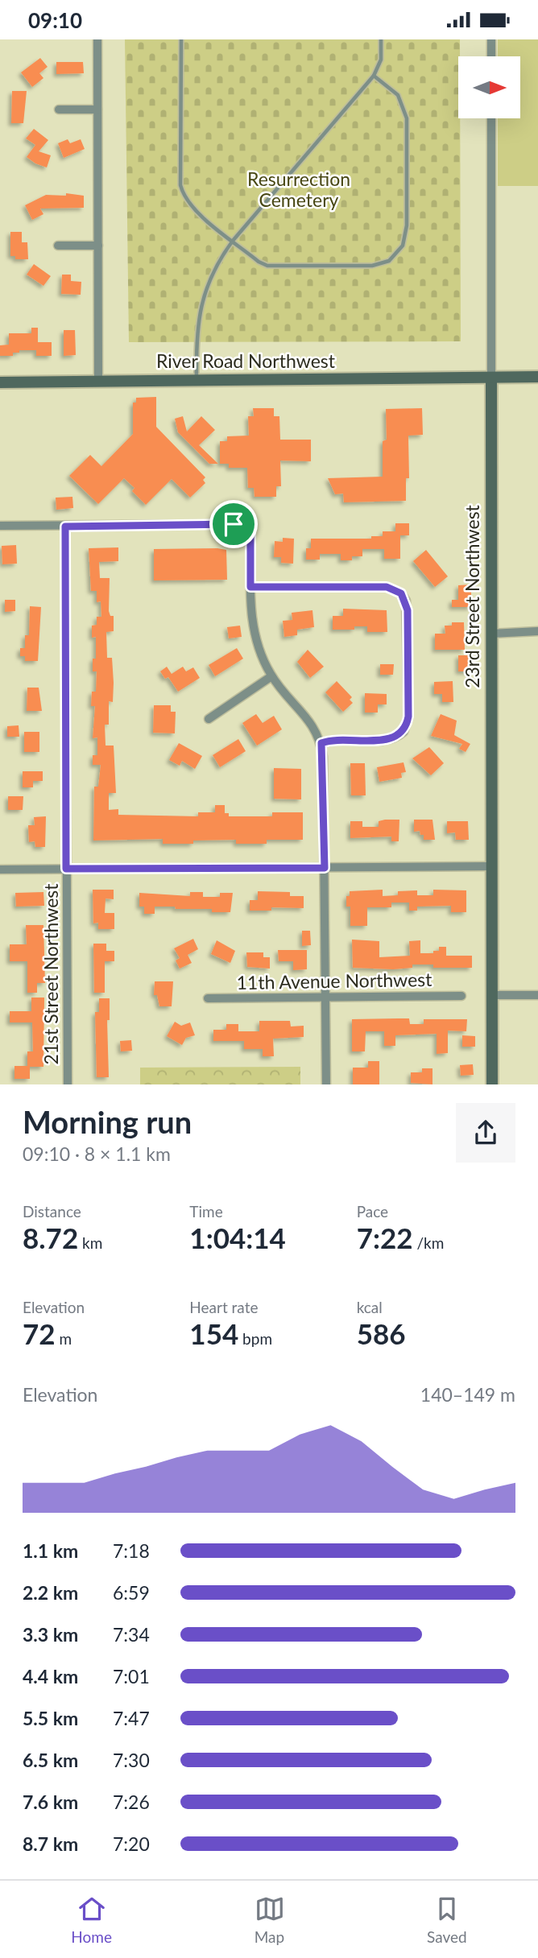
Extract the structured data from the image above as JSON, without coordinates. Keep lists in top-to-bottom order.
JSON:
{
  "streets": {
    "street": [
      "River Road Northwest",
      "23rd Street Northwest",
      "21st Street Northwest",
      "11th Avenue Northwest"
    ]
  },
  "crossings": [
    ["River Road Northwest", "23rd Street Northwest"]
  ],
  "parks": ["Resurrection Cemetery"],
  "north": "right",
  "page": {
    "status": "09:10",
    "heading": ["Morning run", "09:10 · 8 × 1.1 km"],
    "stats": [
      ["Distance", "8.72 km"],
      ["Time", "1:04:14"],
      ["Pace", "7:22 /km"],
      ["Elevation", "72 m"],
      ["Heart rate", "154 bpm"],
      ["kcal", "586"]
    ],
    "chart": ["Elevation", "140–149 m"],
    "list": [
      {
        "name": "1.1 km",
        "note": "7:18"
      },
      {
        "name": "2.2 km",
        "note": "6:59"
      },
      {
        "name": "3.3 km",
        "note": "7:34"
      },
      {
        "name": "4.4 km",
        "note": "7:01"
      },
      {
        "name": "5.5 km",
        "note": "7:47"
      },
      {
        "name": "6.5 km",
        "note": "7:30"
      },
      {
        "name": "7.6 km",
        "note": "7:26"
      },
      {
        "name": "8.7 km",
        "note": "7:20"
      }
    ],
    "tabs": ["Home", "Map", "Saved"]
  }
}
